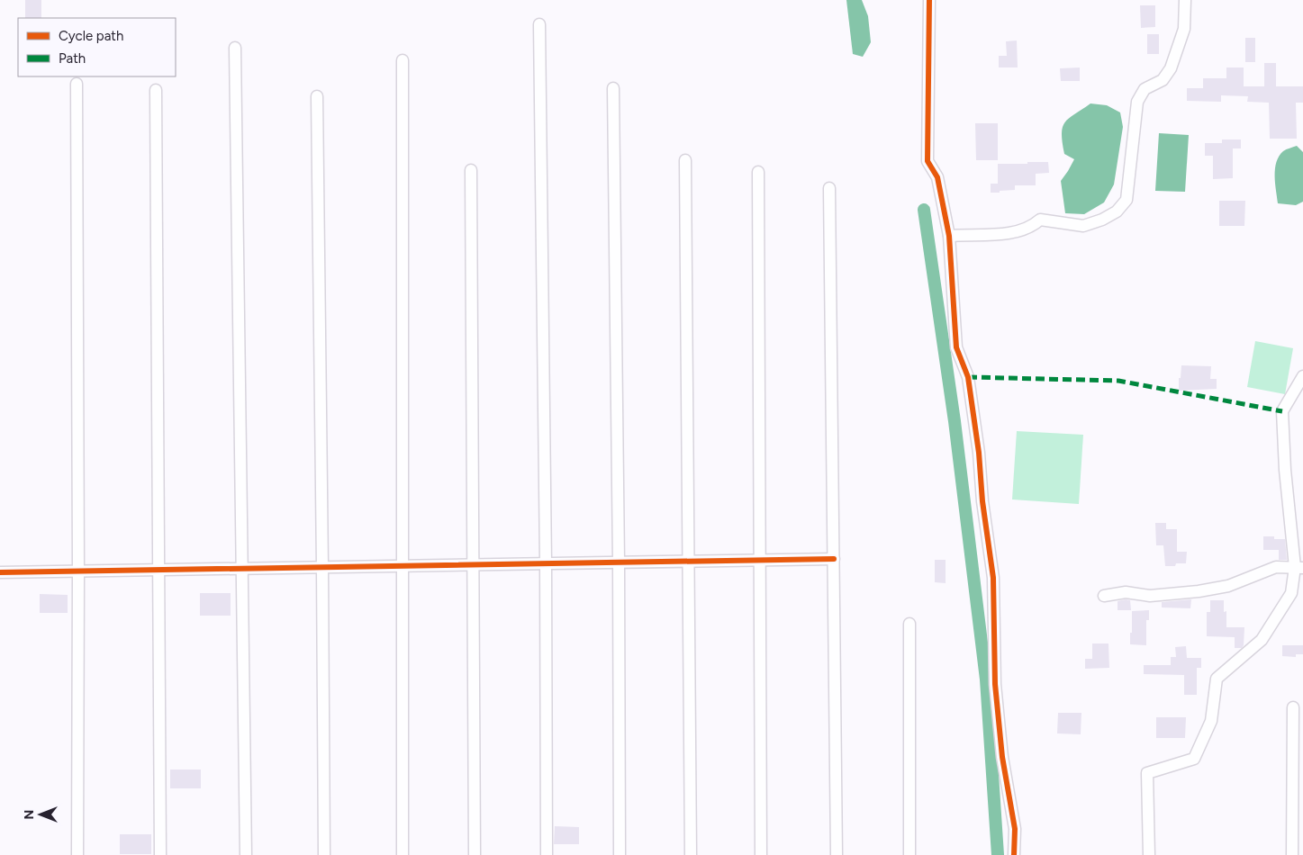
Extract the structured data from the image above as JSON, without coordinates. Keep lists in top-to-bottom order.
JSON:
{
  "legend": ["Cycle path", "Path"],
  "north": "left"
}
